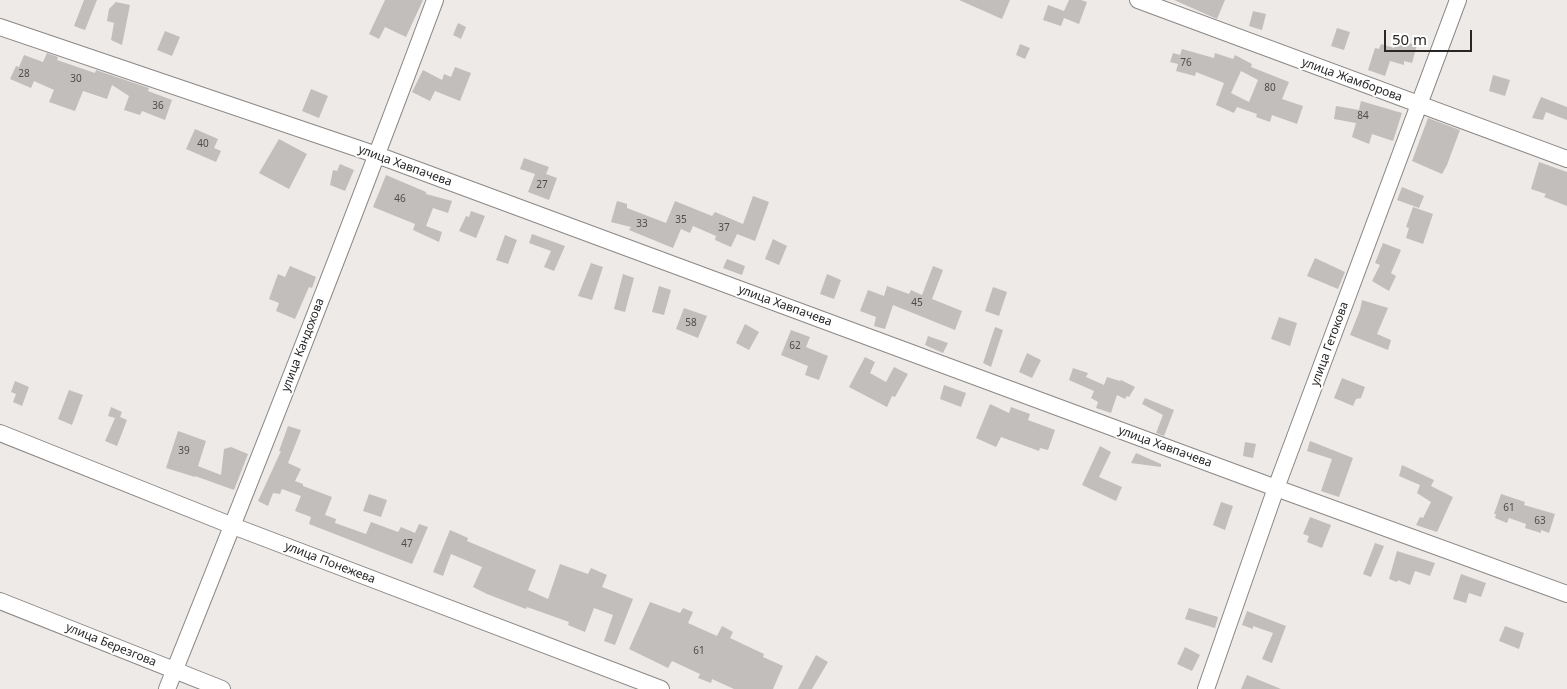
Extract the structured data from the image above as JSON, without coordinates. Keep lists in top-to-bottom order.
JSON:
{
  "streets": {
    "street": [
      "улица Жамборова",
      "улица Хавпачева",
      "улица Гетокова",
      "улица Кандохова",
      "улица Понежева",
      "улица Березгова"
    ]
  },
  "crossings": [
    ["улица Жамборова", "улица Гетокова"],
    ["улица Хавпачева", "улица Гетокова"],
    ["улица Хавпачева", "улица Кандохова"],
    ["улица Кандохова", "улица Понежева"],
    ["улица Кандохова", "улица Березгова"]
  ],
  "house_numbers": [
    "76",
    "28",
    "30",
    "80",
    "36",
    "84",
    "40",
    "27",
    "46",
    "35",
    "33",
    "37",
    "45",
    "58",
    "62",
    "39",
    "61",
    "63",
    "47",
    "61"
  ],
  "scale_bar": "50 m"
}
